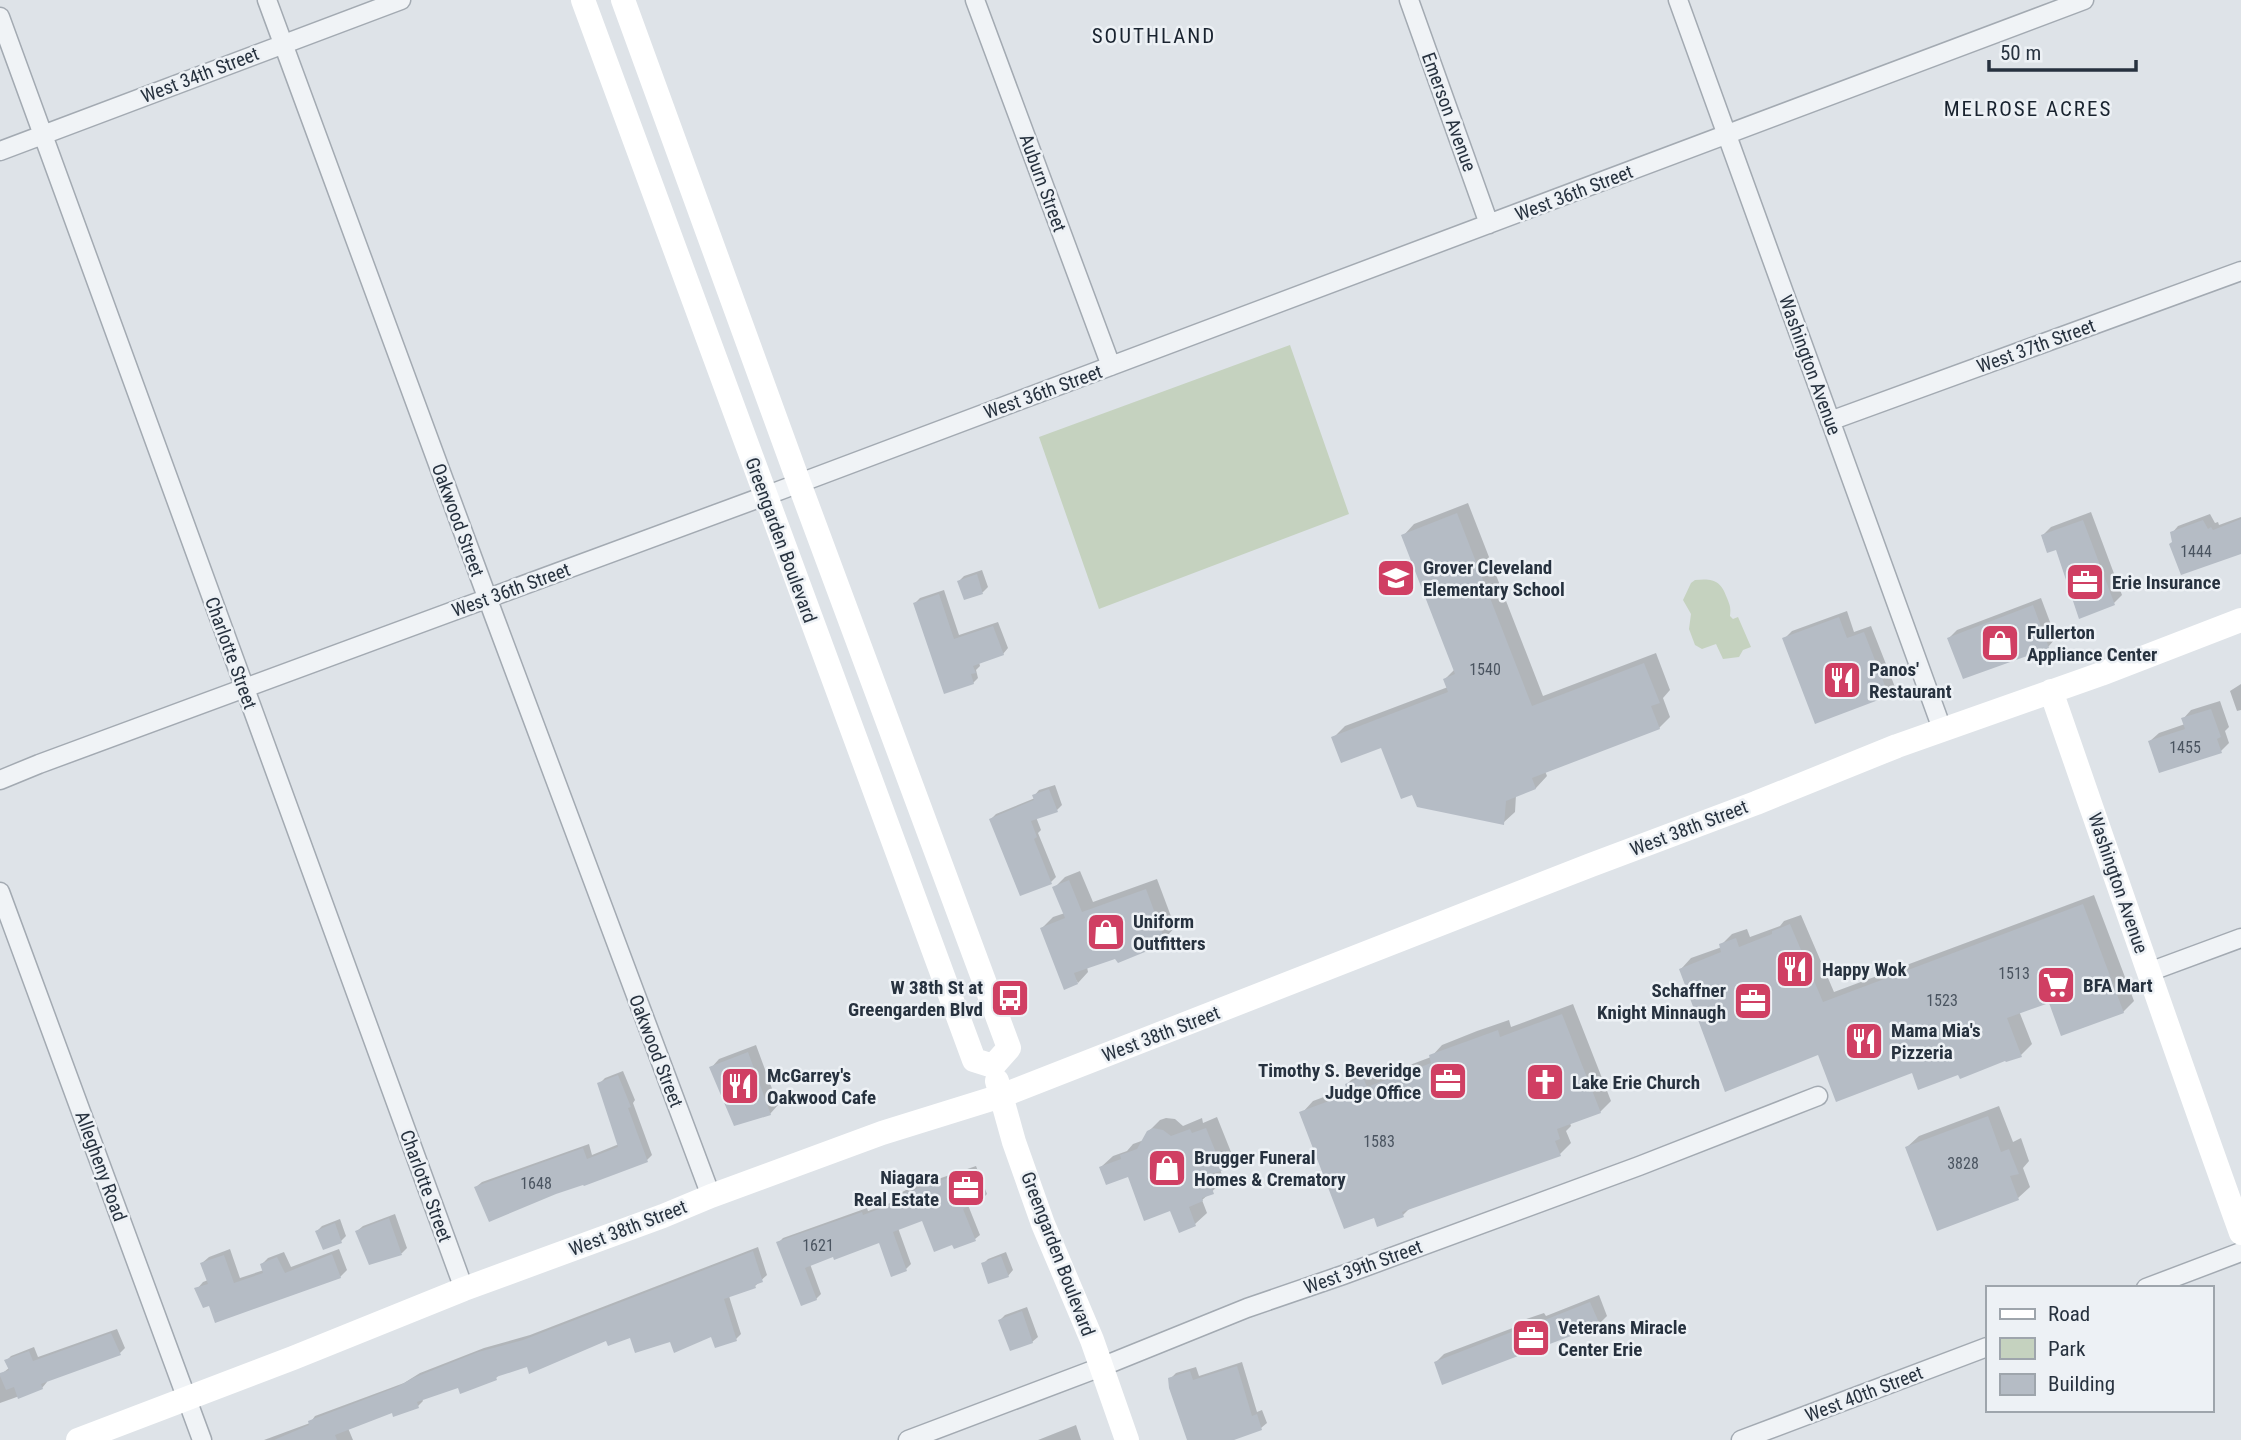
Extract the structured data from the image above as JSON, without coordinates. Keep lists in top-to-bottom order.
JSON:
{
  "streets": {
    "street": [
      "West 34th Street",
      "Emerson Avenue",
      "Auburn Street",
      "West 36th Street",
      "West 37th Street",
      "Washington Avenue",
      "Oakwood Street",
      "Greengarden Boulevard",
      "Charlotte Street",
      "West 38th Street",
      "Allegheny Road",
      "West 39th Street",
      "West 40th Street"
    ]
  },
  "crossings": [
    ["West 34th Street", "Oakwood Street"],
    ["West 34th Street", "Charlotte Street"],
    ["Emerson Avenue", "West 36th Street"],
    ["Auburn Street", "West 36th Street"],
    ["West 36th Street", "Washington Avenue"],
    ["West 36th Street", "Oakwood Street"],
    ["West 36th Street", "Greengarden Boulevard"],
    ["West 36th Street", "Charlotte Street"],
    ["West 37th Street", "Washington Avenue"],
    ["Washington Avenue", "West 38th Street"],
    ["Oakwood Street", "West 38th Street"],
    ["Greengarden Boulevard", "West 38th Street"],
    ["Greengarden Boulevard", "West 39th Street"],
    ["Charlotte Street", "West 38th Street"],
    ["West 38th Street", "Allegheny Road"]
  ],
  "districts": ["SOUTHLAND", "MELROSE ACRES"],
  "places": {
    "school or university": ["Grover Cleveland Elementary School"],
    "office": [
      "Erie Insurance",
      "Schaffner Knight Minnaugh",
      "Timothy S. Beveridge Judge Office",
      "Niagara Real Estate",
      "Veterans Miracle Center Erie"
    ],
    "shop": ["Fullerton Appliance Center", "Uniform Outfitters", "Brugger Funeral Homes & Crematory"],
    "restaurant": [
      "Panos' Restaurant",
      "Happy Wok",
      "Mama Mia's Pizzeria",
      "McGarrey's Oakwood Cafe"
    ],
    "supermarket": ["BFA Mart"],
    "bus stop": ["W 38th St at Greengarden Blvd"],
    "church": ["Lake Erie Church"]
  },
  "house_numbers": [
    "1444",
    "1540",
    "1455",
    "1513",
    "1523",
    "1583",
    "3828",
    "1648",
    "1621"
  ],
  "legend": ["Road", "Park", "Building"],
  "scale_bar": "50 m"
}
